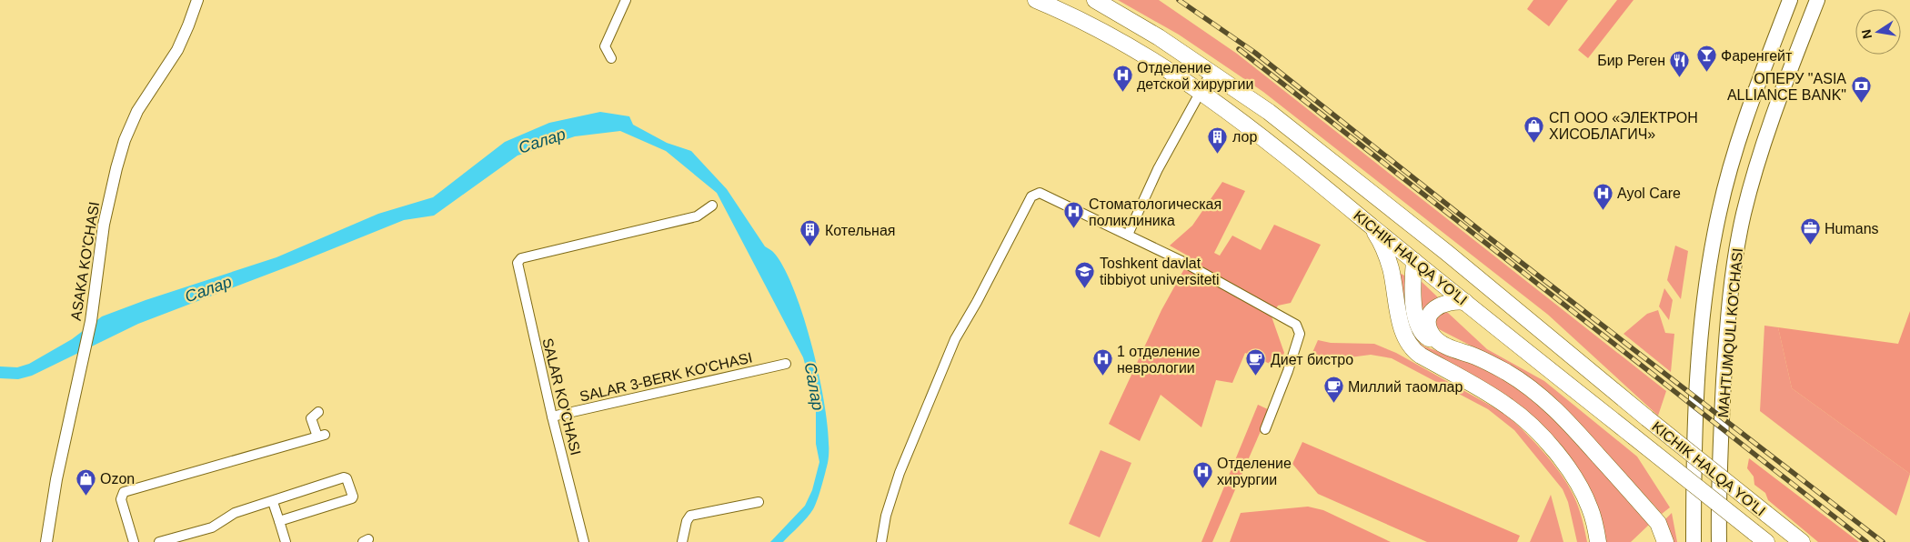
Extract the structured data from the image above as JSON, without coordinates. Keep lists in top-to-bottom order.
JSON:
{
  "streets": {
    "highway": ["KICHIK HALQA YO'LI"],
    "main road": ["MAHTUMQULI KO'CHASI"],
    "street": ["ASAKA KO'CHASI", "SALAR 3-BERK KO'CHASI", "SALAR KO'CHASI"]
  },
  "crossings": [
    ["SALAR 3-BERK KO'CHASI", "SALAR KO'CHASI"]
  ],
  "water": ["Салар"],
  "places": {
    "bar": ["Фаренгейт"],
    "restaurant": ["Бир Реген"],
    "hospital": [
      "Отделение детской хирургии",
      "Ayol Care",
      "Стоматологическая поликлиника",
      "1 отделение неврологии",
      "Отделение хирургии"
    ],
    "bank": ["ОПЕРУ \"ASIA ALLIANCE BANK\""],
    "shop": ["СП ООО «ЭЛЕКТРОН ХИСОБЛАГИЧ»", "Ozon"],
    "building": ["лор", "Котельная"],
    "office": ["Humans"],
    "school or university": ["Toshkent davlat tibbiyot universiteti"],
    "cafe": ["Диет бистро", "Миллий таомлар"]
  },
  "north": "left"
}
